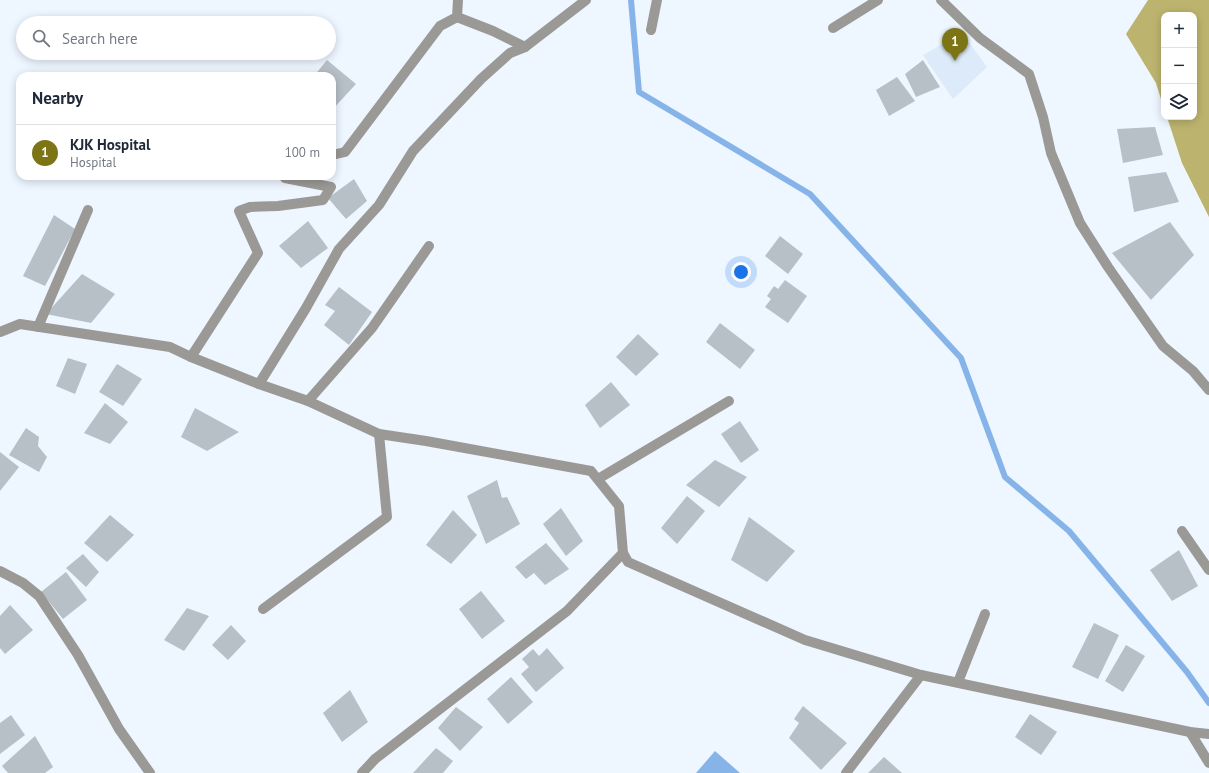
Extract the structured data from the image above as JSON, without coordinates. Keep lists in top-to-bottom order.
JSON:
{
  "page": {
    "map_buttons": ["+", "−"],
    "search": "Search here",
    "pins": "1",
    "heading": "Nearby",
    "list": [
      {
        "mark": "1",
        "name": "KJK Hospital",
        "note": "Hospital",
        "value": "100 m"
      }
    ]
  }
}
